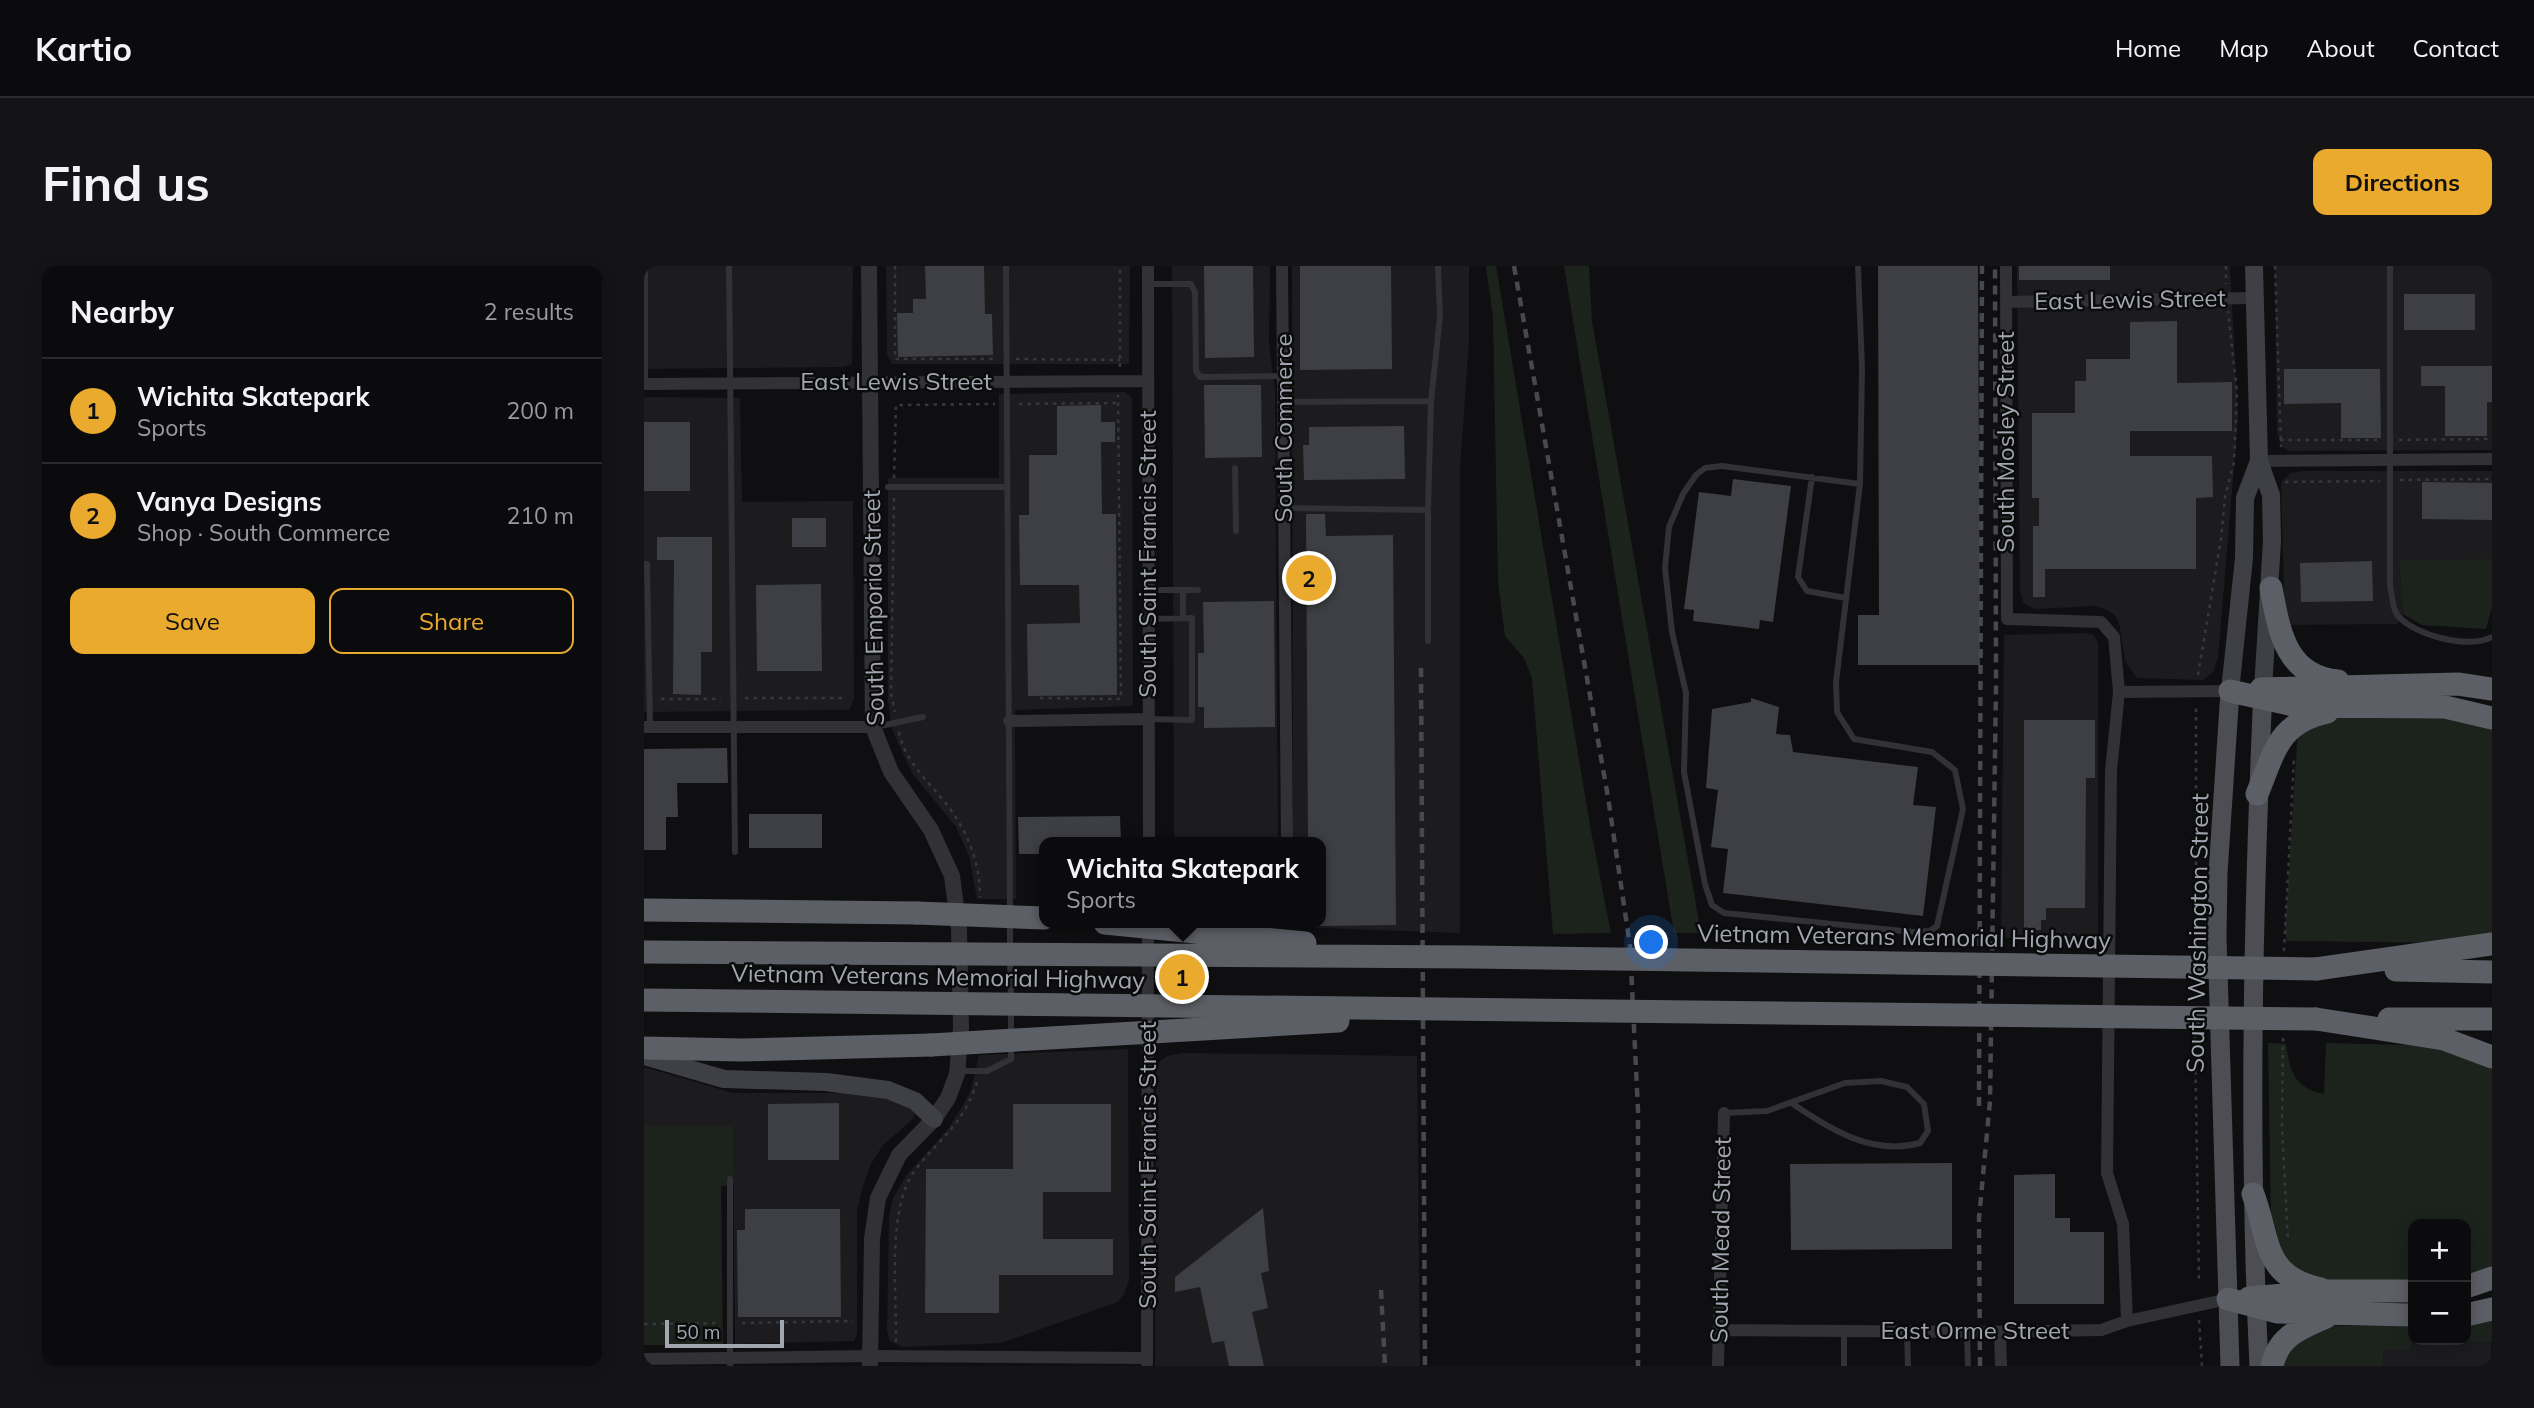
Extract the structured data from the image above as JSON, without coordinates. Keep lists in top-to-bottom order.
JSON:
{
  "streets": {
    "highway": ["Vietnam Veterans Memorial Highway"],
    "main road": ["South Washington Street"],
    "street": [
      "East Lewis Street",
      "South Commerce",
      "South Mosley Street",
      "South Saint Francis Street",
      "South Emporia Street",
      "South Mead Street",
      "East Orme Street"
    ]
  },
  "crossings": [
    ["East Lewis Street", "South Mosley Street"],
    ["East Lewis Street", "South Saint Francis Street"],
    ["East Lewis Street", "South Emporia Street"],
    ["East Lewis Street", "South Washington Street"],
    ["South Washington Street", "East Orme Street"],
    ["South Mead Street", "East Orme Street"]
  ],
  "scale_bar": "50 m",
  "page": {
    "header": "Kartio",
    "nav": [
      "Home",
      "Map",
      "About",
      "Contact"
    ],
    "buttons": [
      "Directions",
      ["Save", "Share"]
    ],
    "title": "Find us",
    "heading": ["Nearby", "2 results"],
    "list": [
      {
        "mark": "1",
        "name": "Wichita Skatepark",
        "note": "Sports",
        "value": "200 m"
      },
      {
        "mark": "2",
        "name": "Vanya Designs",
        "note": "Shop · South Commerce",
        "value": "210 m"
      }
    ],
    "pins": ["2", "1"],
    "popup": ["Wichita Skatepark", "Sports"],
    "map_buttons": ["+", "−"],
    "scale": "50 m"
  }
}
